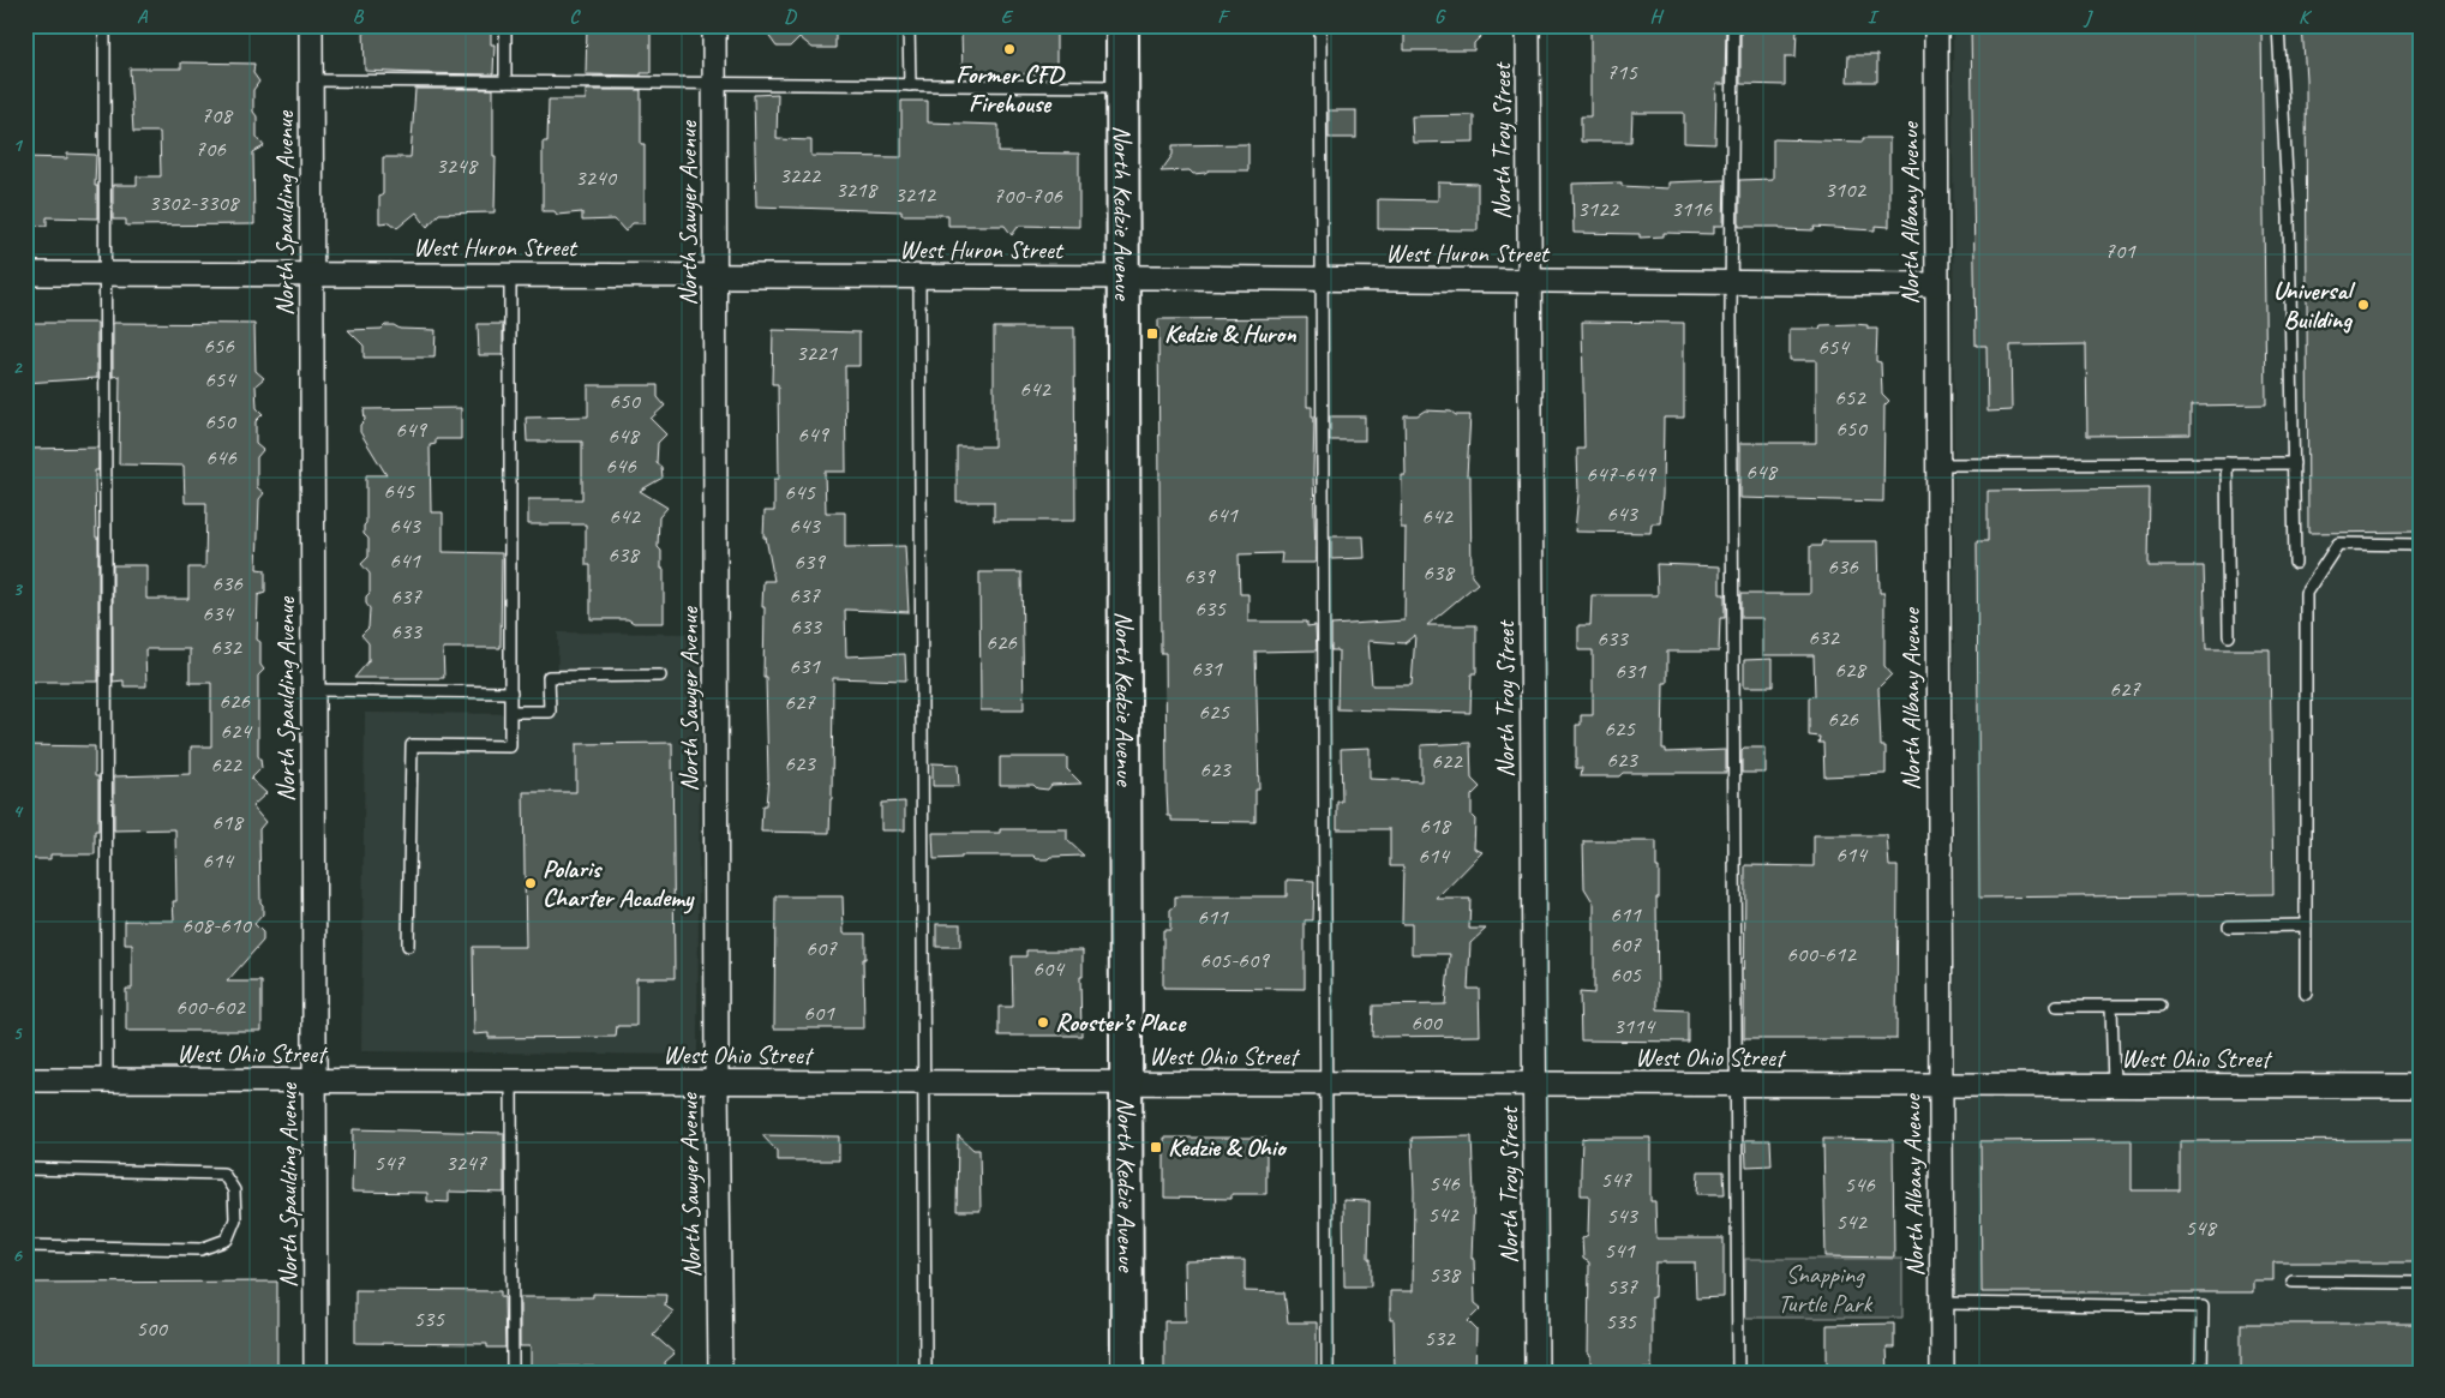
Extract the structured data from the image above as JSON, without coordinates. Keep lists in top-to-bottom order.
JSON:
{
  "streets": {
    "main road": ["North Kedzie Avenue"],
    "street": [
      "North Troy Street",
      "North Spaulding Avenue",
      "North Sawyer Avenue",
      "North Albany Avenue",
      "West Huron Street",
      "West Ohio Street"
    ]
  },
  "crossings": [
    ["North Troy Street", "West Huron Street"],
    ["North Troy Street", "West Ohio Street"],
    ["North Spaulding Avenue", "West Huron Street"],
    ["North Spaulding Avenue", "West Ohio Street"],
    ["North Sawyer Avenue", "West Huron Street"],
    ["North Sawyer Avenue", "West Ohio Street"],
    ["North Kedzie Avenue", "West Huron Street"],
    ["North Kedzie Avenue", "West Ohio Street"],
    ["North Albany Avenue", "West Huron Street"],
    ["North Albany Avenue", "West Ohio Street"]
  ],
  "parks": ["Snapping Turtle Park"],
  "places": {
    "other": [
      "Former CFD Firehouse",
      "Universal Building",
      "Polaris Charter Academy",
      "Rooster’s Place"
    ],
    "transit": ["Kedzie & Huron", "Kedzie & Ohio"]
  },
  "house_numbers": [
    "715",
    "708",
    "706",
    "3248",
    "3222",
    "3240",
    "3218",
    "3102",
    "3212",
    "700-706",
    "3302-3308",
    "3122",
    "3116",
    "701",
    "656",
    "654",
    "3221",
    "654",
    "642",
    "652",
    "650",
    "650",
    "650",
    "649",
    "649",
    "648",
    "646",
    "646",
    "648",
    "647-649",
    "645",
    "645",
    "643",
    "641",
    "642",
    "642",
    "643",
    "643",
    "638",
    "641",
    "639",
    "636",
    "638",
    "639",
    "636",
    "637",
    "637",
    "635",
    "634",
    "633",
    "633",
    "632",
    "633",
    "626",
    "632",
    "631",
    "631",
    "628",
    "631",
    "627",
    "626",
    "627",
    "625",
    "626",
    "625",
    "624",
    "623",
    "622",
    "623",
    "622",
    "623",
    "618",
    "618",
    "614",
    "614",
    "614",
    "611",
    "611",
    "608-610",
    "607",
    "607",
    "600-612",
    "605-609",
    "604",
    "605",
    "600-602",
    "601",
    "600",
    "3114",
    "547",
    "3247",
    "547",
    "546",
    "546",
    "542",
    "543",
    "542",
    "548",
    "541",
    "538",
    "537",
    "535",
    "535",
    "500",
    "532"
  ],
  "grid": {
    "columns": [
      "A",
      "B",
      "C",
      "D",
      "E",
      "F",
      "G",
      "H",
      "I",
      "J",
      "K"
    ],
    "rows": [
      "1",
      "2",
      "3",
      "4",
      "5",
      "6"
    ]
  }
}
